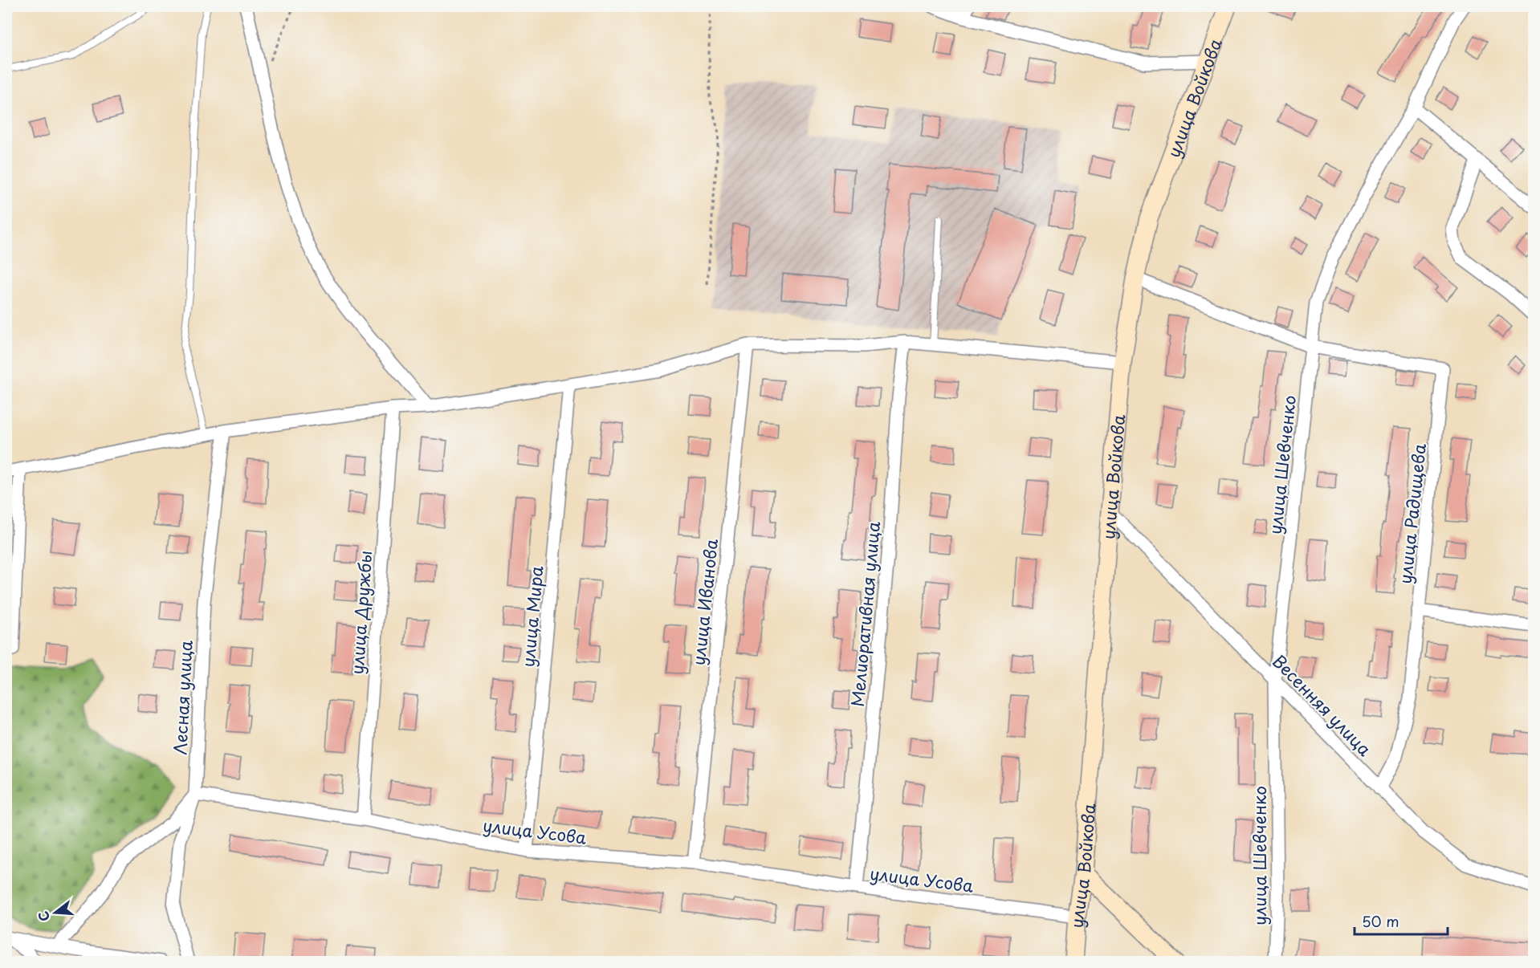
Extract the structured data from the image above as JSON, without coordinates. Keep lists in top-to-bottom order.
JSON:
{
  "streets": {
    "main road": ["улица Войкова"],
    "street": [
      "улица Шевченко",
      "улица Радищева",
      "улица Иванова",
      "улица Дружбы",
      "Мелиоративная улица",
      "улица Мира",
      "Лесная улица",
      "Весенняя улица",
      "улица Усова"
    ]
  },
  "crossings": [
    ["улица Войкова", "Весенняя улица"],
    ["улица Войкова", "улица Усова"],
    ["улица Шевченко", "улица Радищева"],
    ["улица Шевченко", "Весенняя улица"],
    ["улица Радищева", "Весенняя улица"],
    ["улица Иванова", "улица Усова"],
    ["улица Дружбы", "улица Усова"],
    ["Мелиоративная улица", "улица Усова"],
    ["улица Мира", "улица Усова"],
    ["Лесная улица", "улица Усова"]
  ],
  "scale_bar": "50 m",
  "north": "left"
}
